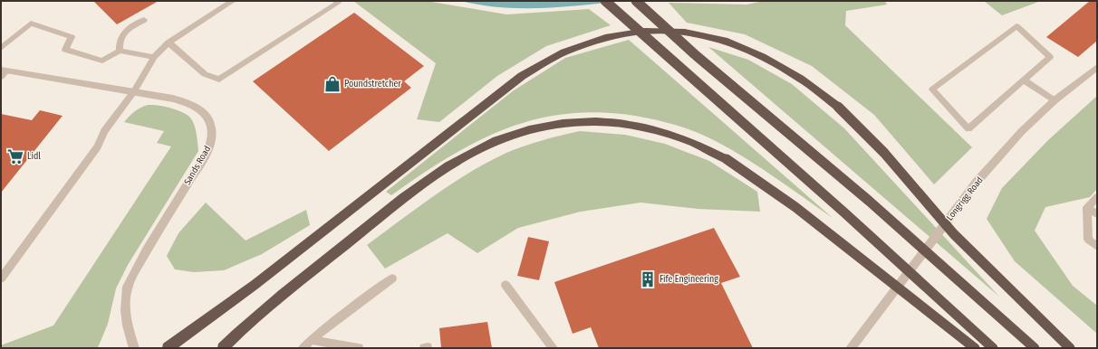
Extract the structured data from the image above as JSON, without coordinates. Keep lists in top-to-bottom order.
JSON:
{
  "streets": {
    "street": ["Sands Road", "Longrigg Road"]
  },
  "places": {
    "shop": ["Poundstretcher"],
    "supermarket": ["Lidl"],
    "building": ["Fife Engineering"]
  }
}
